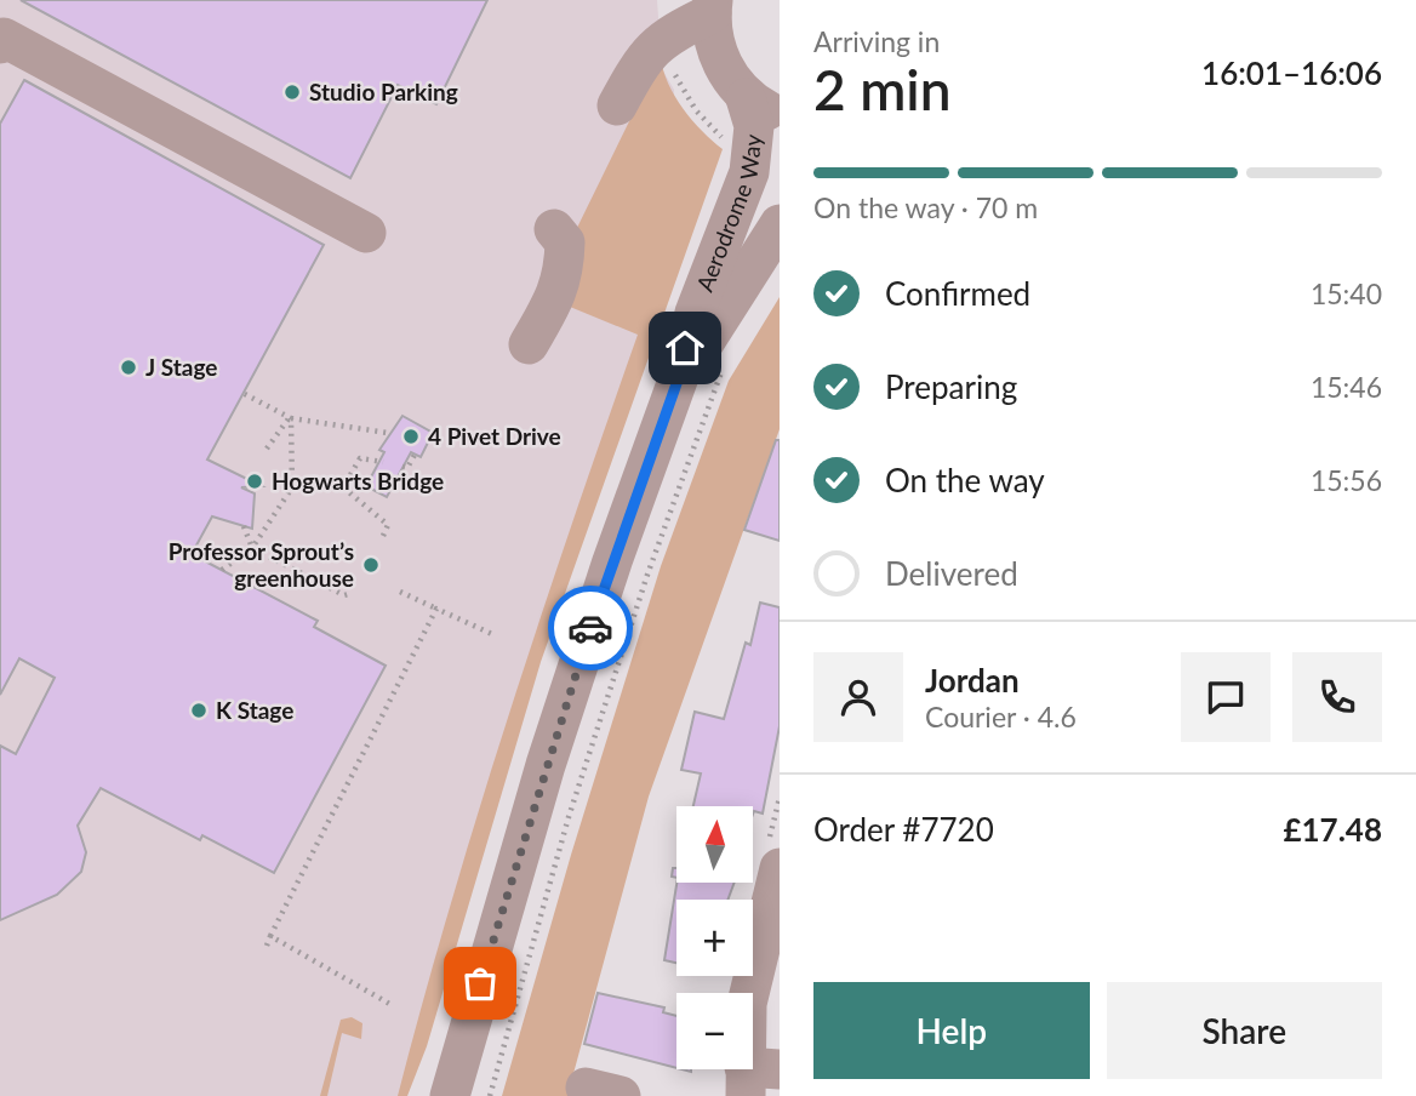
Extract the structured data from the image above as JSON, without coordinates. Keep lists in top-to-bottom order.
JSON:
{
  "streets": {
    "street": ["Aerodrome Way"]
  },
  "places": [
    "Studio Parking",
    "J Stage",
    "4 Pivet Drive",
    "Hogwarts Bridge",
    "Professor Sprout’s greenhouse",
    "K Stage"
  ],
  "north": "top",
  "page": {
    "heading": ["2 min", "Arriving in", "16:01–16:06"],
    "panel": [
      "Jordan",
      "Courier · 4.6",
      "Order #7720",
      "£17.48"
    ],
    "bar": "On the way · 70 m",
    "list": [
      ["Confirmed", "15:40"],
      ["Preparing", "15:46"],
      ["On the way", "15:56"],
      "Delivered"
    ],
    "map_buttons": ["+", "−"],
    "buttons": ["Help", "Share"]
  }
}
